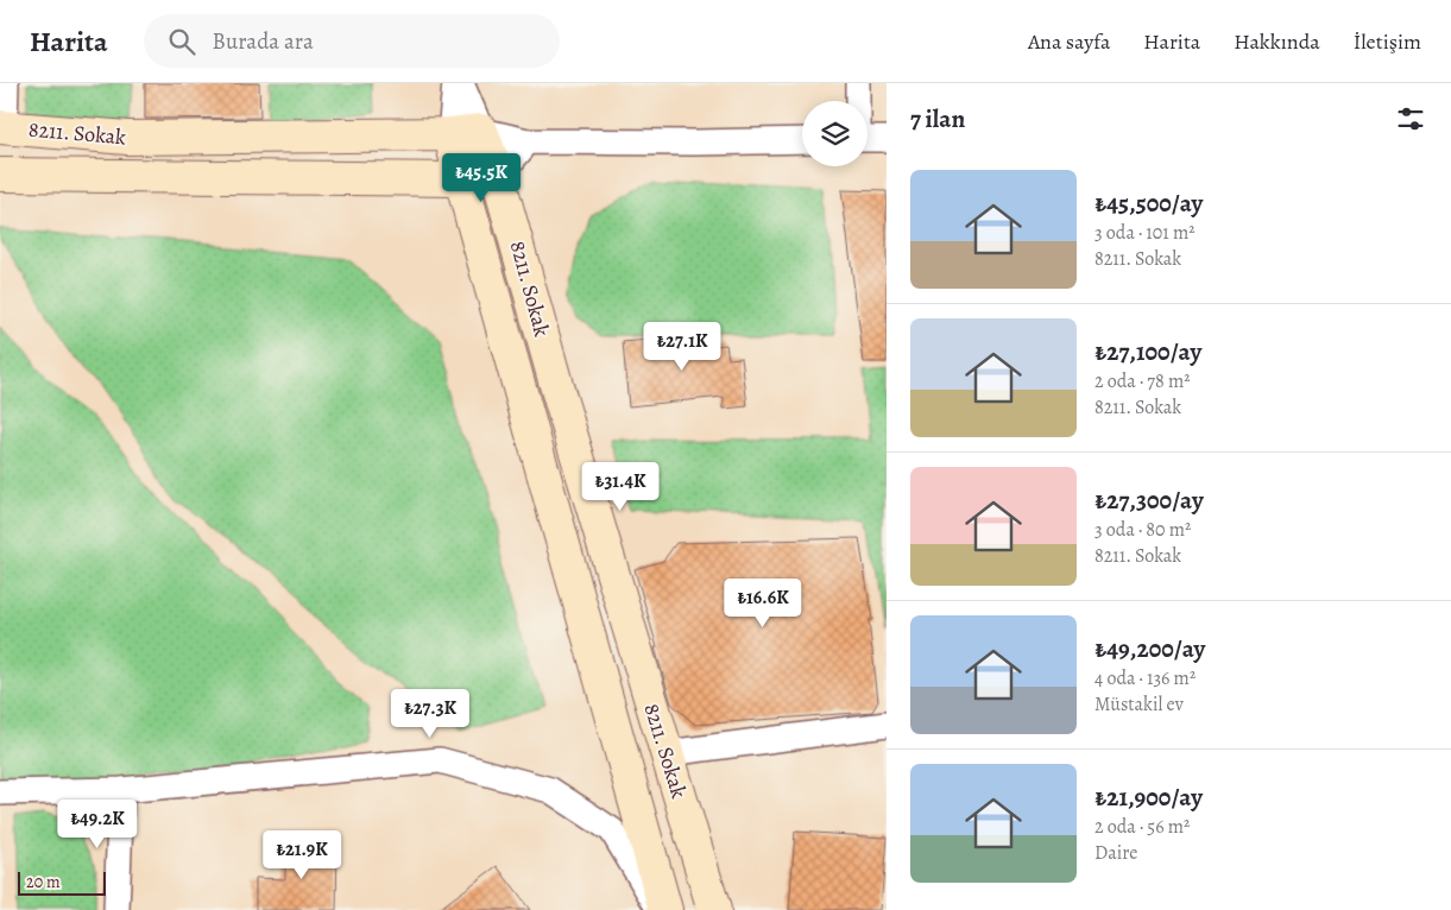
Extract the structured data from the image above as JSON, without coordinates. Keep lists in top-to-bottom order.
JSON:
{
  "streets": {
    "street": ["8211. Sokak"]
  },
  "scale_bar": "20 m",
  "page": {
    "header": "Harita",
    "search": "Burada ara",
    "nav": [
      "Ana sayfa",
      "Harita",
      "Hakkında",
      "İletişim"
    ],
    "heading": "7 ilan",
    "price": [
      "₺45.5K",
      "₺27.1K",
      "₺31.4K",
      "₺16.6K",
      "₺27.3K",
      "₺49.2K",
      "₺21.9K"
    ],
    "list": [
      {
        "name": "₺45,500/ay",
        "note": "3 oda · 101 m² · 8211. Sokak"
      },
      {
        "name": "₺27,100/ay",
        "note": "2 oda · 78 m² · 8211. Sokak"
      },
      {
        "name": "₺27,300/ay",
        "note": "3 oda · 80 m² · 8211. Sokak"
      },
      {
        "name": "₺49,200/ay",
        "note": "4 oda · 136 m² · Müstakil ev"
      },
      {
        "name": "₺21,900/ay",
        "note": "2 oda · 56 m² · Daire"
      }
    ],
    "scale": "20 m"
  }
}
